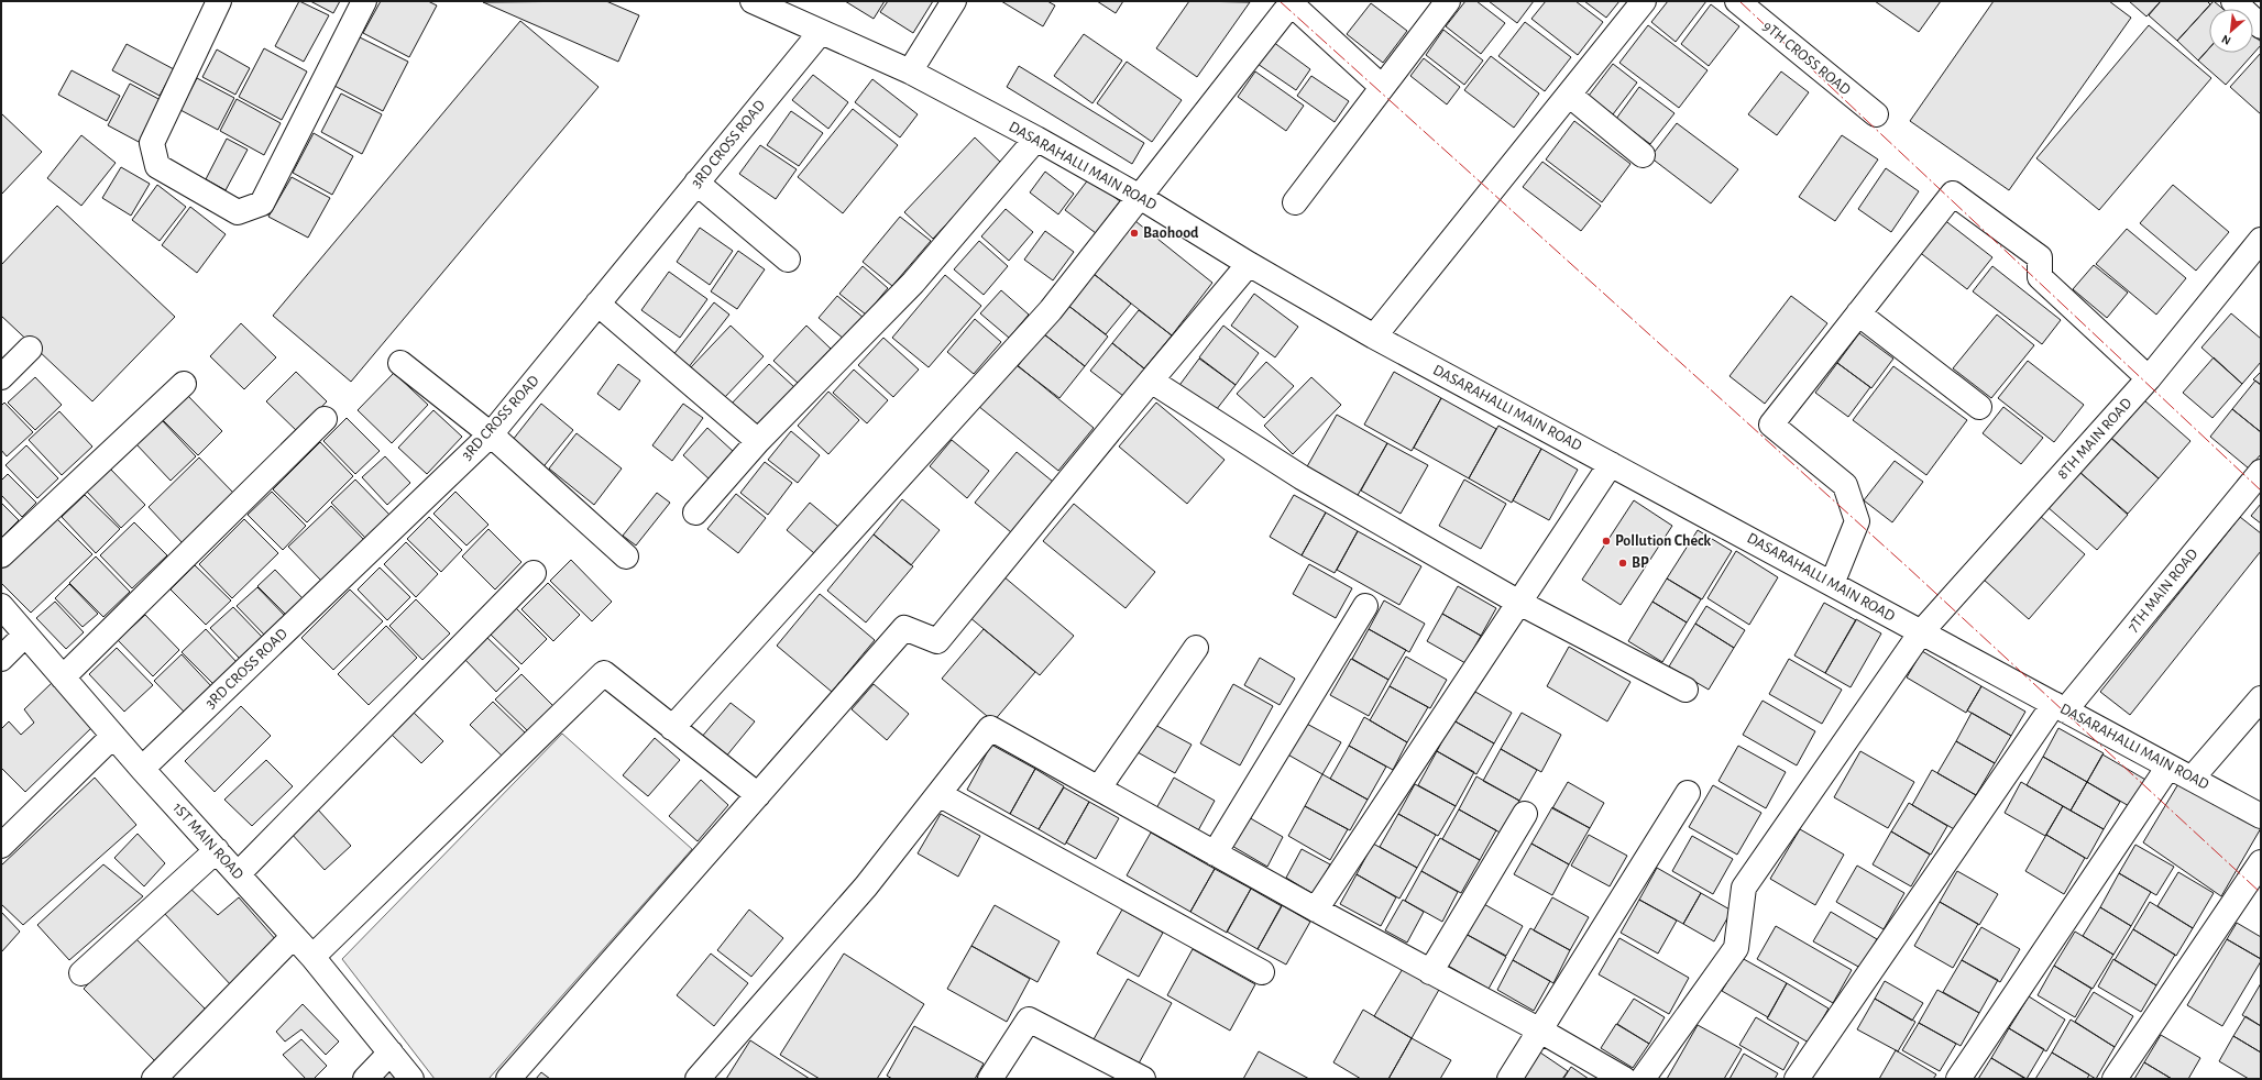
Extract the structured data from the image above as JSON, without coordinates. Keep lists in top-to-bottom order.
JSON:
{
  "streets": {
    "street": [
      "9TH CROSS ROAD",
      "3RD CROSS ROAD",
      "DASARAHALLI MAIN ROAD",
      "8TH MAIN ROAD",
      "7TH MAIN ROAD",
      "1ST MAIN ROAD"
    ]
  },
  "crossings": [
    ["3RD CROSS ROAD", "DASARAHALLI MAIN ROAD"],
    ["3RD CROSS ROAD", "1ST MAIN ROAD"],
    ["DASARAHALLI MAIN ROAD", "8TH MAIN ROAD"],
    ["DASARAHALLI MAIN ROAD", "7TH MAIN ROAD"]
  ],
  "places": ["Baohood", "Pollution Check", "BP"],
  "north": "bottom left"
}
